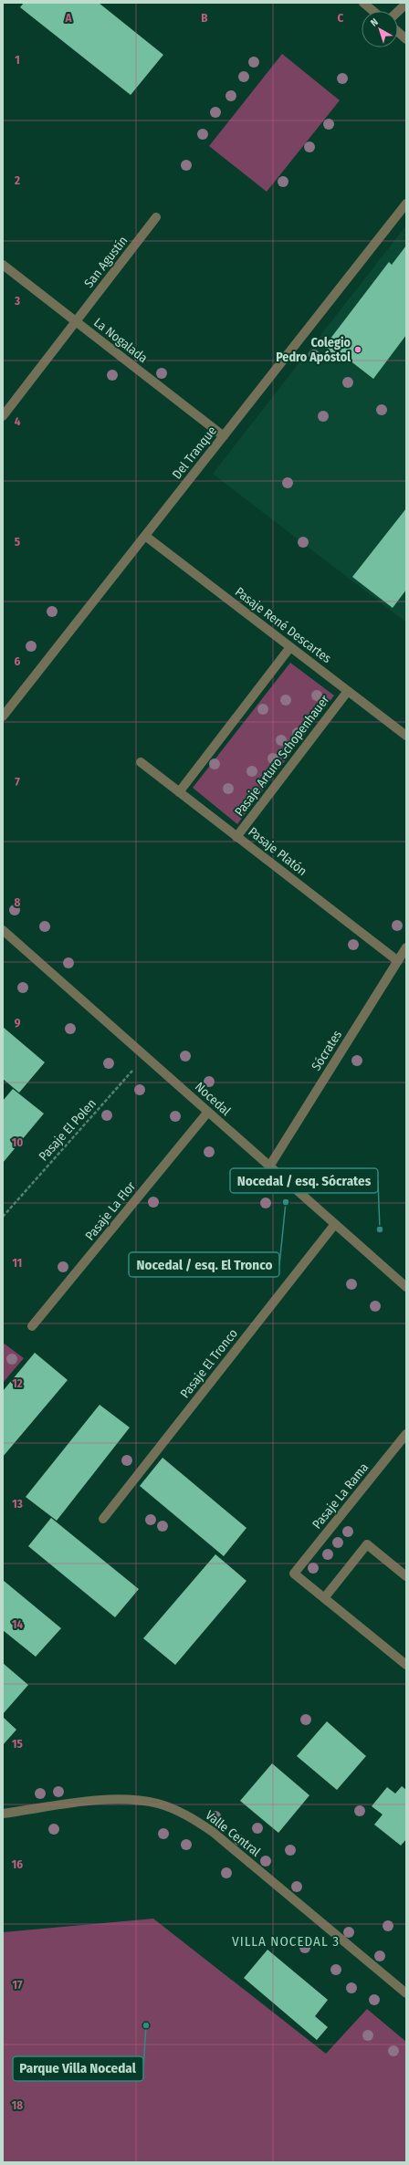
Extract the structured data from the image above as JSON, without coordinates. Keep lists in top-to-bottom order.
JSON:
{
  "streets": {
    "street": [
      "San Agustín",
      "La Nogalada",
      "Del Tranque",
      "Pasaje René Descartes",
      "Pasaje Arturo Schopenhauer",
      "Pasaje Platón",
      "Sócrates",
      "Nocedal",
      "Pasaje La Flor",
      "Pasaje El Tronco",
      "Pasaje La Rama",
      "Valle Central"
    ],
    "path": ["Pasaje El Polen"]
  },
  "crossings": [
    ["San Agustín", "La Nogalada"],
    ["La Nogalada", "Del Tranque"],
    ["Del Tranque", "Pasaje René Descartes"],
    ["Pasaje René Descartes", "Pasaje Arturo Schopenhauer"],
    ["Pasaje Arturo Schopenhauer", "Pasaje Platón"],
    ["Pasaje Platón", "Sócrates"],
    ["Sócrates", "Nocedal"],
    ["Nocedal", "Pasaje El Polen"],
    ["Nocedal", "Pasaje La Flor"],
    ["Nocedal", "Pasaje El Tronco"]
  ],
  "districts": ["VILLA NOCEDAL 3"],
  "places": [
    "Colegio Pedro Apóstol",
    "Nocedal / esq. El Tronco",
    "Nocedal / esq. Sócrates",
    "Parque Villa Nocedal"
  ],
  "north": "top left",
  "grid": {
    "columns": ["A", "B", "C"],
    "rows": [
      "1",
      "2",
      "3",
      "4",
      "5",
      "6",
      "7",
      "8",
      "9",
      "10",
      "11",
      "12",
      "13",
      "14",
      "15",
      "16",
      "17",
      "18"
    ]
  }
}
